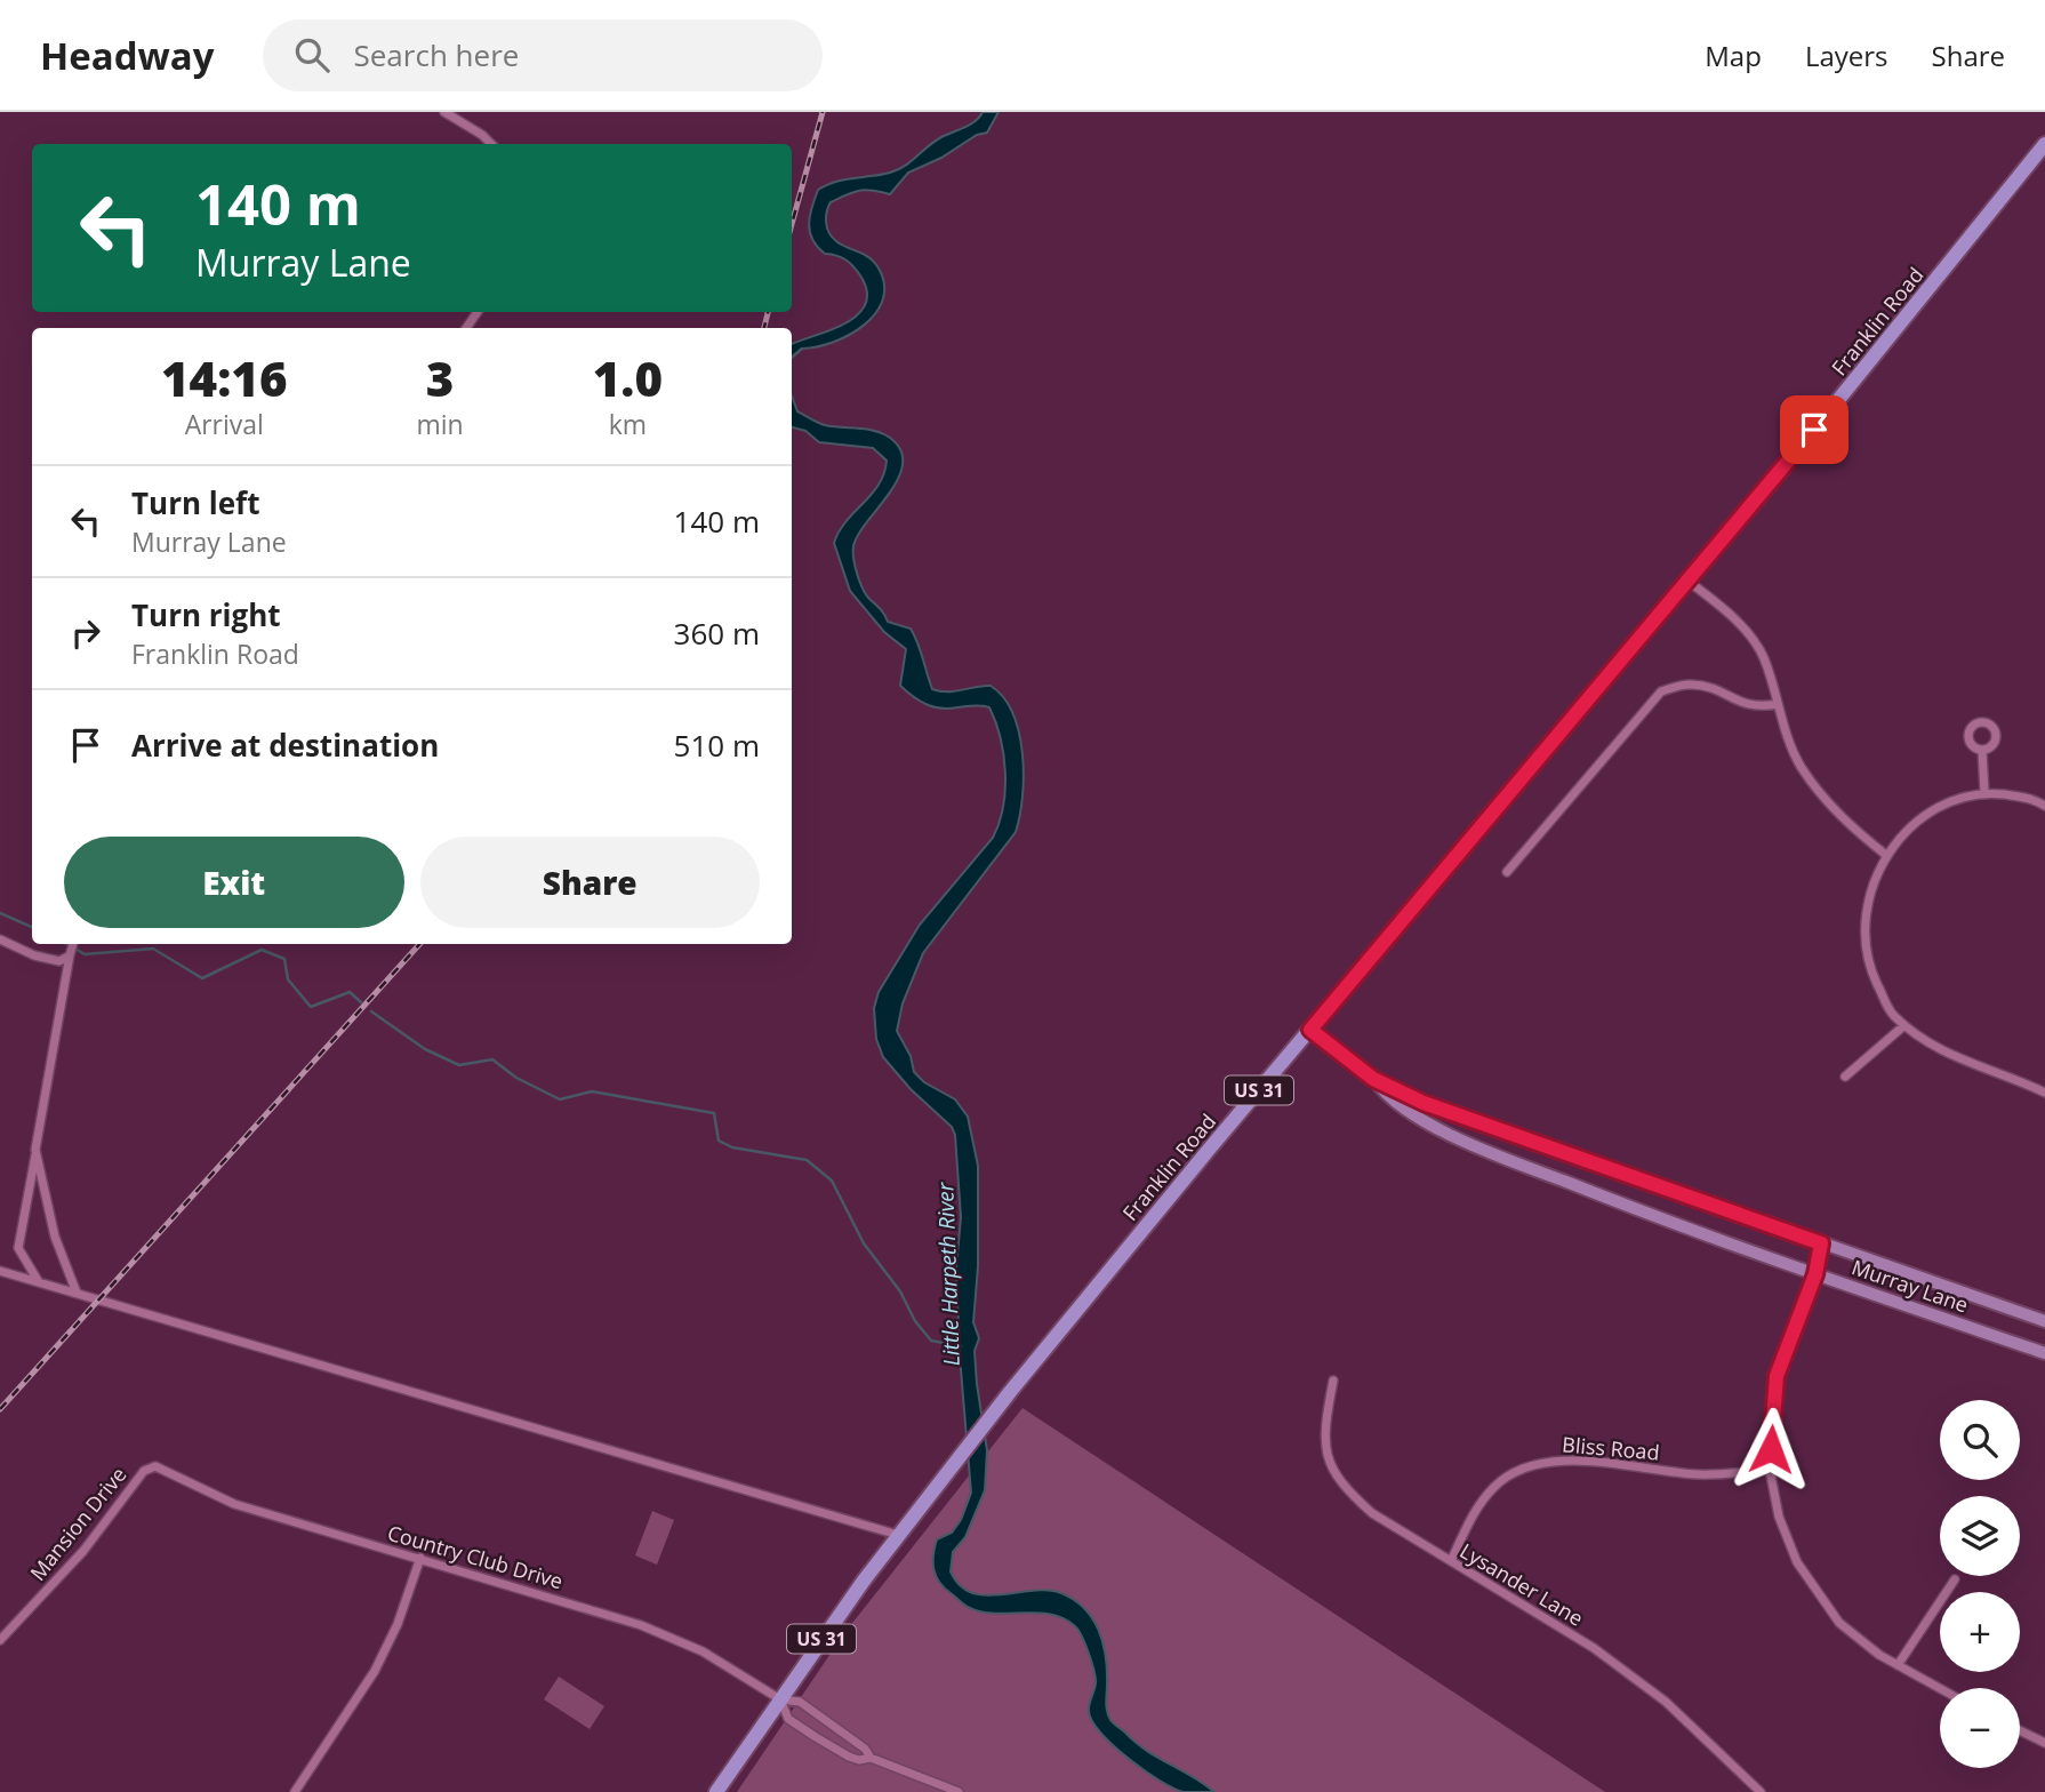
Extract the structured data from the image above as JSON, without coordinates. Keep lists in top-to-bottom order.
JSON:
{
  "streets": {
    "main road": ["Franklin Road", "US 31", "Murray Lane"],
    "street": [
      "Bliss Road",
      "Mansion Drive",
      "Country Club Drive",
      "Lysander Lane"
    ]
  },
  "crossings": [
    ["Franklin Road", "Murray Lane"],
    ["Franklin Road", "Country Club Drive"],
    ["Bliss Road", "Lysander Lane"],
    ["Mansion Drive", "Country Club Drive"]
  ],
  "water": ["Little Harpeth River"],
  "page": {
    "header": "Headway",
    "search": "Search here",
    "nav": ["Map", "Layers", "Share"],
    "turn": ["140 m", "Murray Lane"],
    "eta": [
      "14:16",
      "Arrival",
      "3",
      "min",
      "1.0",
      "km"
    ],
    "list": [
      {
        "name": "Turn left",
        "note": "Murray Lane",
        "value": "140 m"
      },
      {
        "name": "Turn right",
        "note": "Franklin Road",
        "value": "360 m"
      },
      {
        "name": "Arrive at destination",
        "value": "510 m"
      }
    ],
    "buttons": ["Exit", "Share"],
    "map_buttons": ["+", "−"]
  }
}
